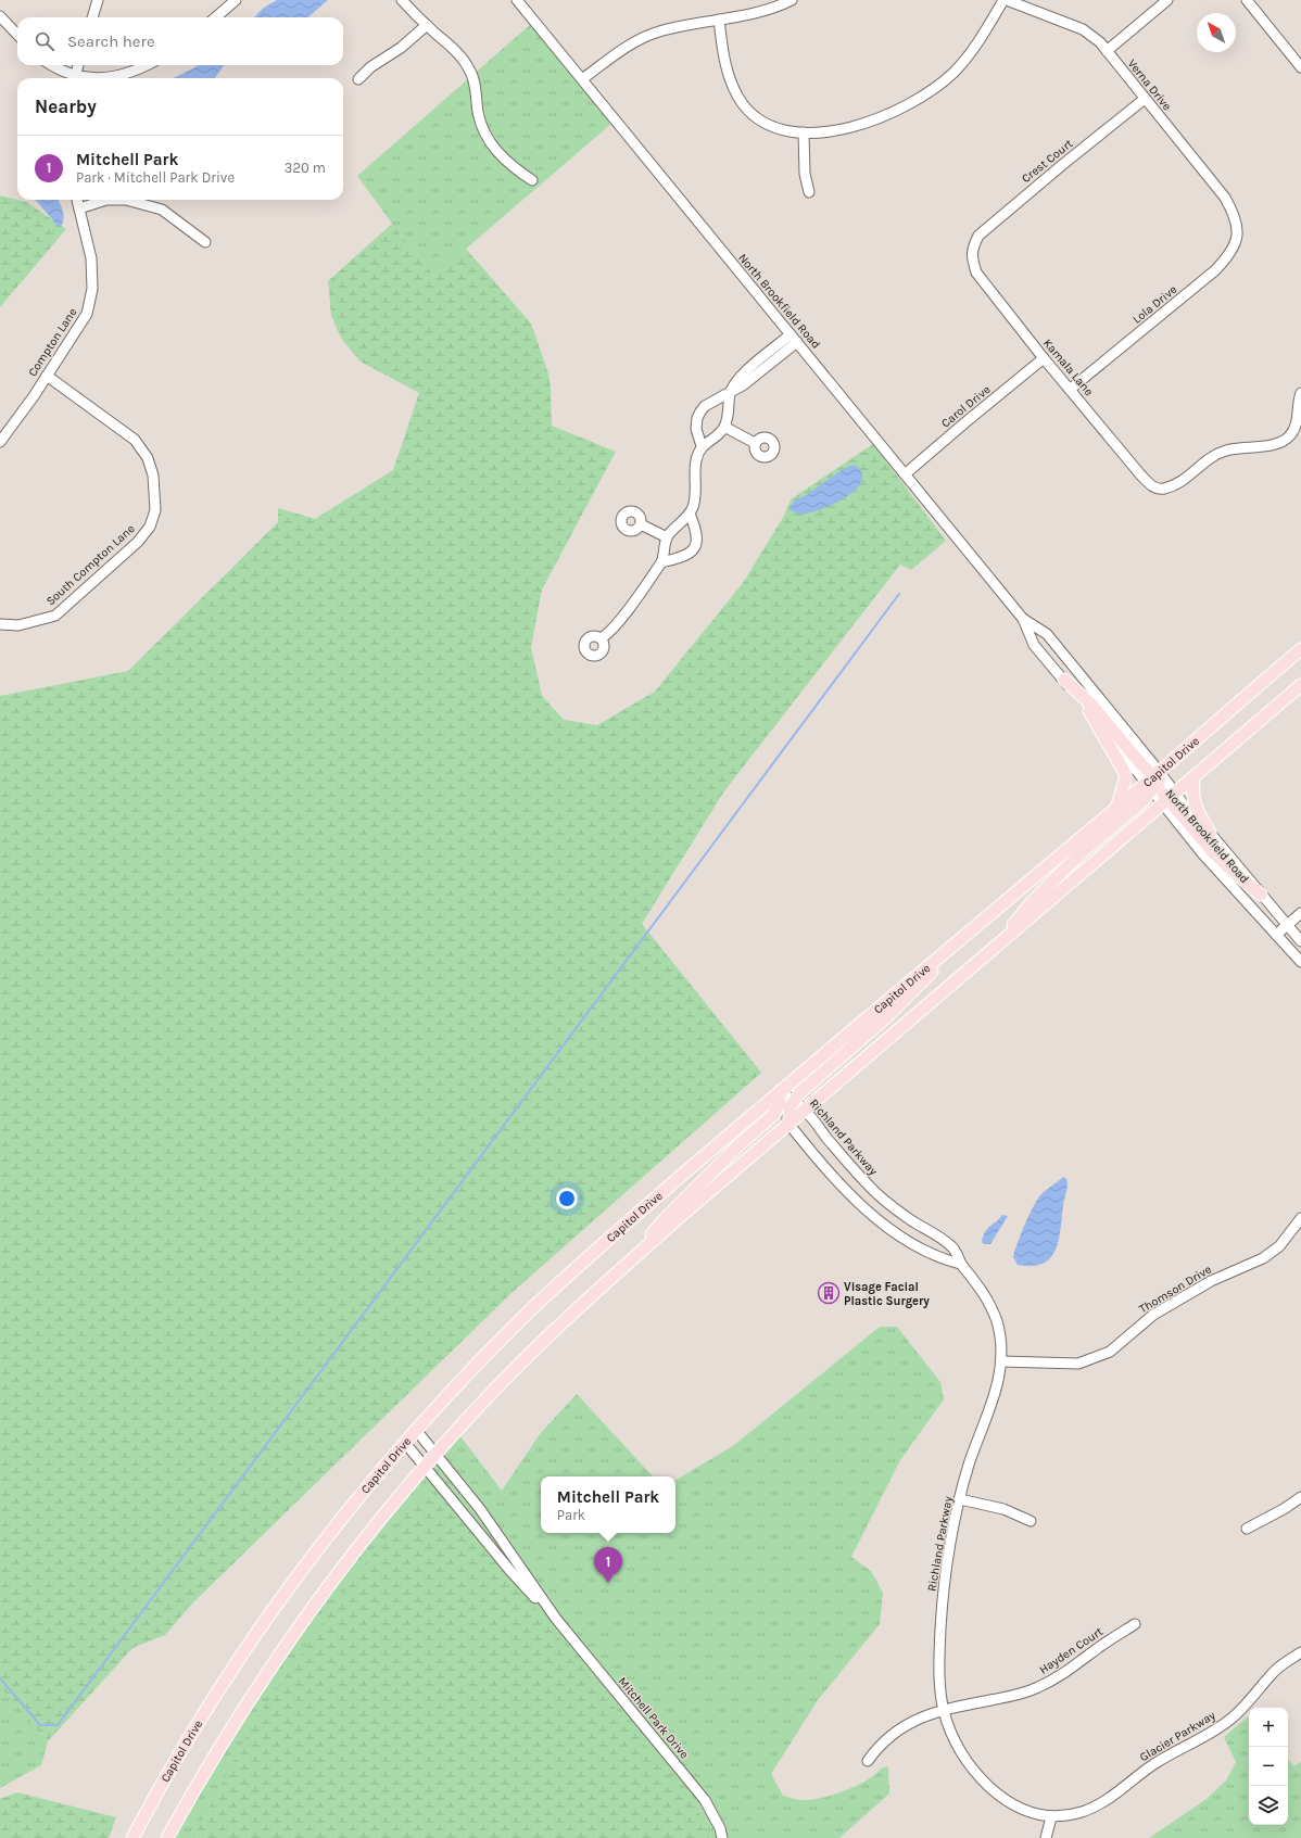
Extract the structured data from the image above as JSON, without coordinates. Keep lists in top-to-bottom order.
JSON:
{
  "streets": {
    "main road": ["Capitol Drive"],
    "street": [
      "Verna Drive",
      "Crest Court",
      "North Brookfield Road",
      "Lola Drive",
      "Compton Lane",
      "Kamala Lane",
      "Carol Drive",
      "South Compton Lane",
      "Richland Parkway",
      "Thomson Drive",
      "Hayden Court",
      "Mitchell Park Drive",
      "Glacier Parkway"
    ]
  },
  "crossings": [
    ["Verna Drive", "Crest Court"],
    ["Verna Drive", "Lola Drive"],
    ["Crest Court", "Kamala Lane"],
    ["North Brookfield Road", "Carol Drive"],
    ["North Brookfield Road", "Capitol Drive"],
    ["Lola Drive", "Kamala Lane"],
    ["Compton Lane", "South Compton Lane"],
    ["Kamala Lane", "Carol Drive"],
    ["Capitol Drive", "Richland Parkway"],
    ["Capitol Drive", "Mitchell Park Drive"],
    ["Richland Parkway", "Thomson Drive"],
    ["Richland Parkway", "Hayden Court"],
    ["Richland Parkway", "Glacier Parkway"]
  ],
  "places": {
    "building": ["Visage Facial Plastic Surgery"]
  },
  "north": "top left",
  "page": {
    "search": "Search here",
    "heading": "Nearby",
    "list": [
      {
        "mark": "1",
        "name": "Mitchell Park",
        "note": "Park · Mitchell Park Drive",
        "value": "320 m"
      }
    ],
    "popup": ["Mitchell Park", "Park"],
    "pins": "1",
    "map_buttons": ["+", "−"]
  }
}
